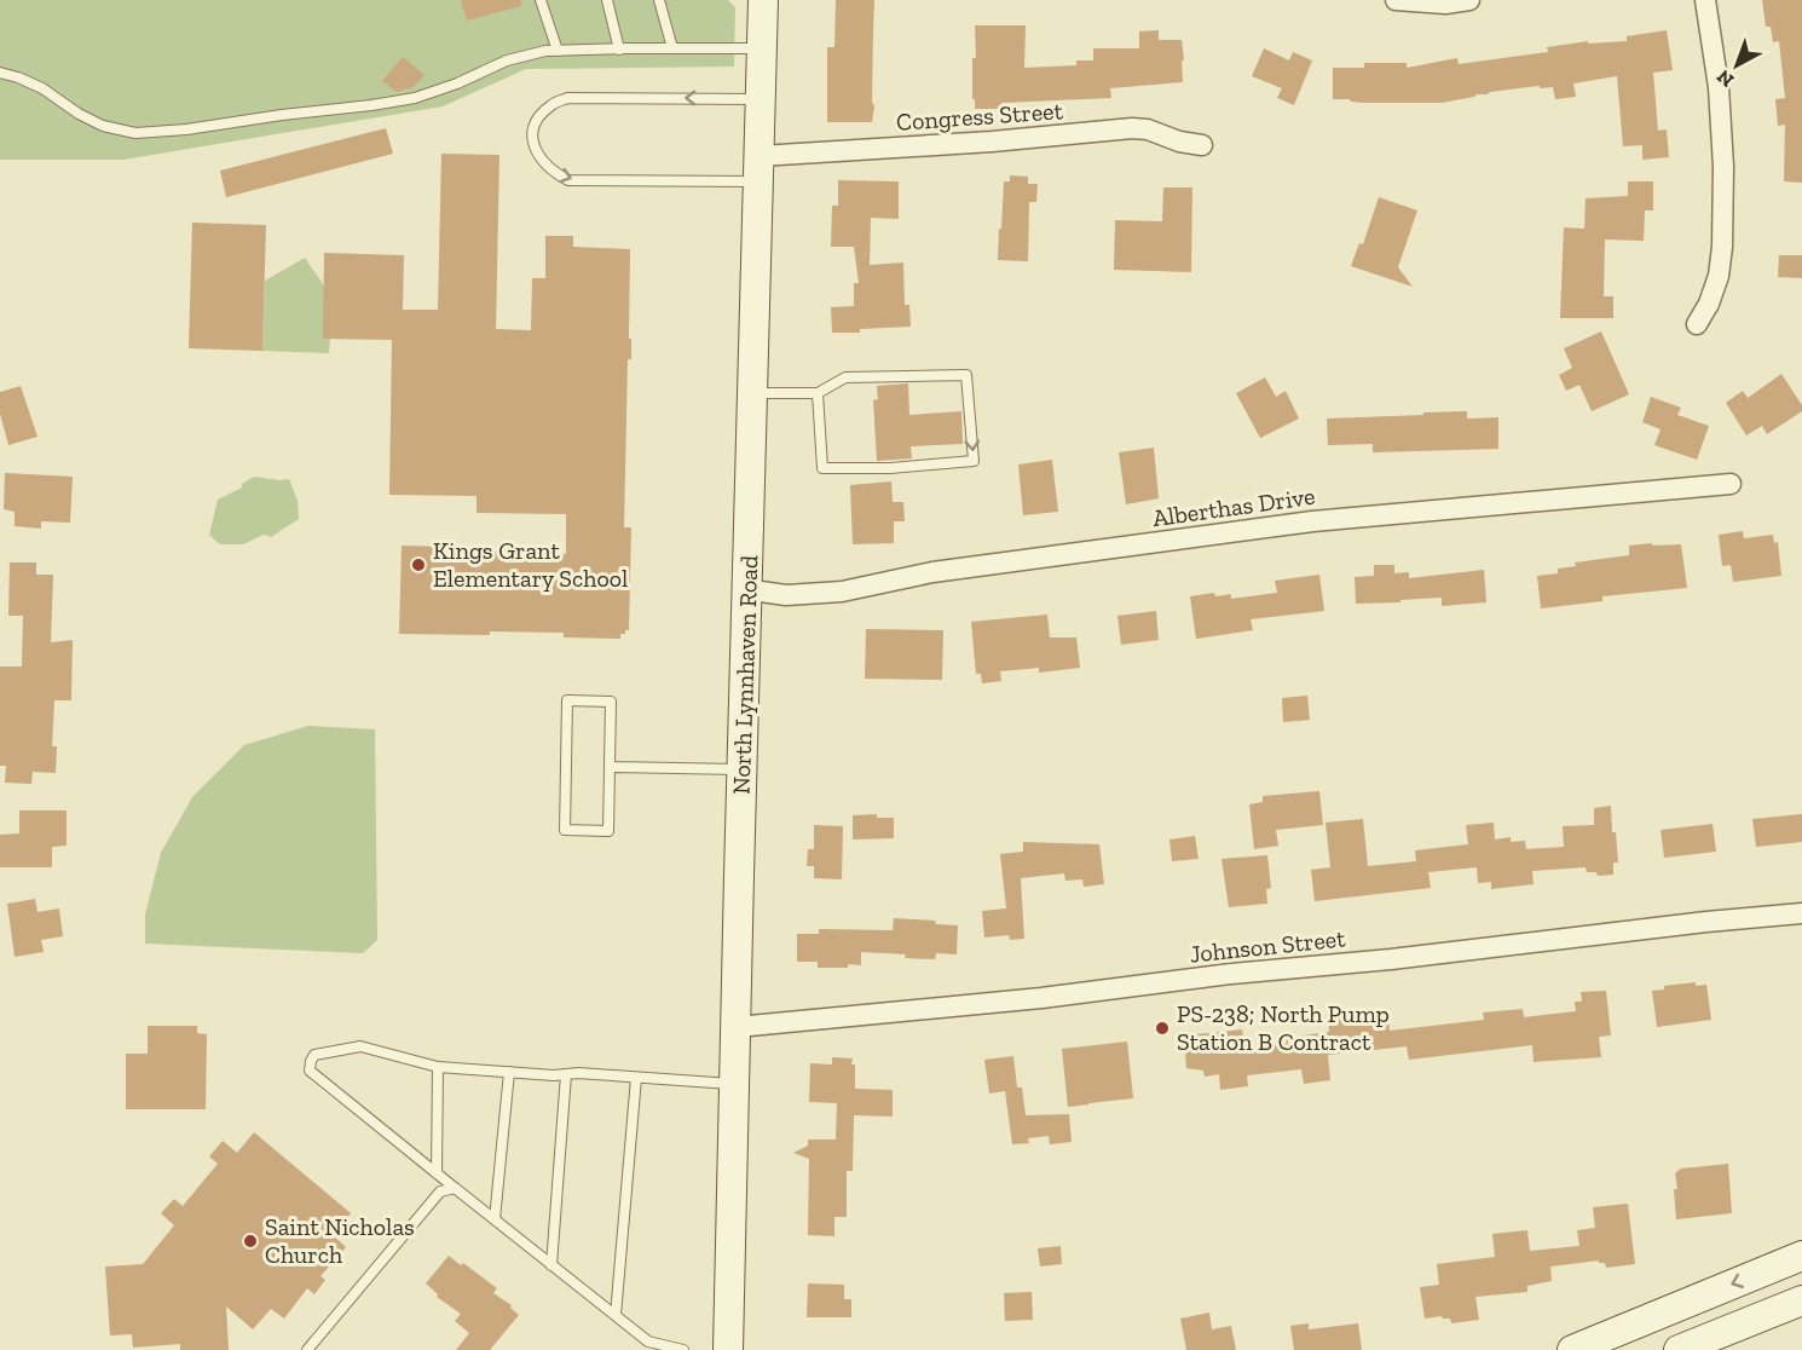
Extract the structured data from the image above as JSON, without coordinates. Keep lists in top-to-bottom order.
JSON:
{
  "streets": {
    "street": [
      "Congress Street",
      "Alberthas Drive",
      "North Lynnhaven Road",
      "Johnson Street"
    ]
  },
  "crossings": [
    ["Congress Street", "North Lynnhaven Road"],
    ["Alberthas Drive", "North Lynnhaven Road"],
    ["North Lynnhaven Road", "Johnson Street"]
  ],
  "places": ["Kings Grant Elementary School", "PS-238; North Pump Station B Contract", "Saint Nicholas Church"],
  "north": "bottom left"
}
